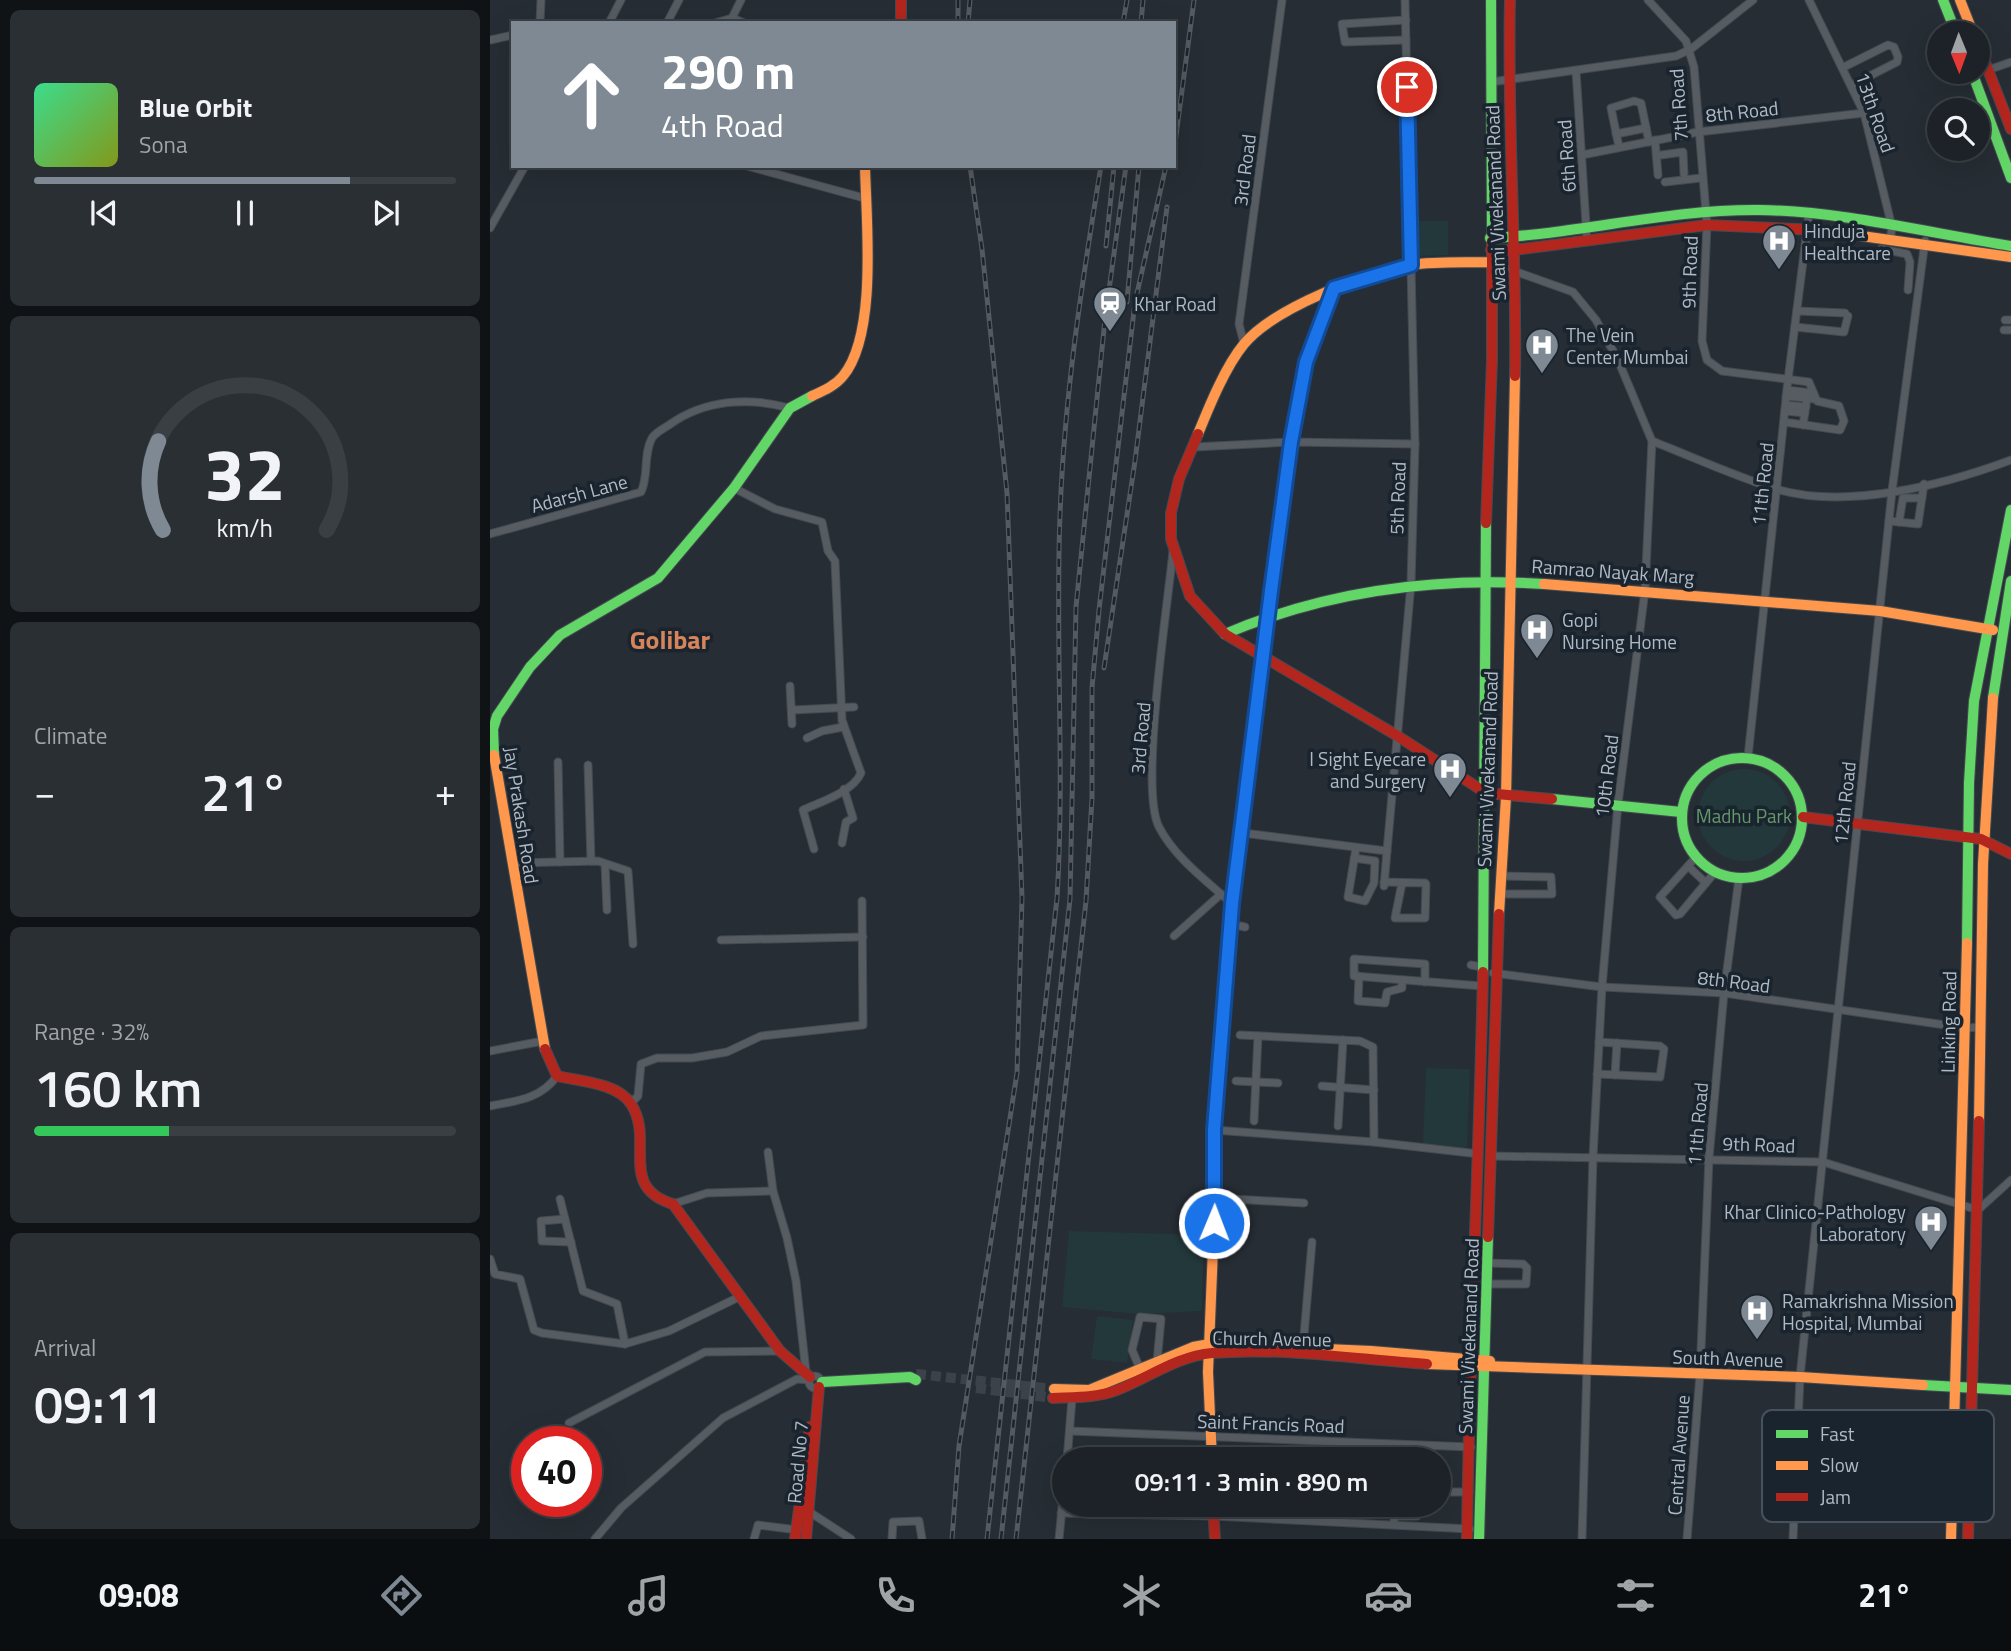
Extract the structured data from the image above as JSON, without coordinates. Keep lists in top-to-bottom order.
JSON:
{
  "streets": {
    "street": [
      "7th Road",
      "8th Road",
      "13th Road",
      "6th Road",
      "3rd Road",
      "Swami Vivekanand Road",
      "9th Road",
      "11th Road",
      "Adarsh Lane",
      "5th Road",
      "Ramrao Nayak Marg",
      "10th Road",
      "12th Road",
      "Jay Prakash Road",
      "Linking Road",
      "Church Avenue",
      "South Avenue",
      "Saint Francis Road",
      "Central Avenue",
      "Road No 7"
    ]
  },
  "crossings": [
    ["7th Road", "8th Road"],
    ["7th Road", "9th Road"],
    ["8th Road", "13th Road"],
    ["8th Road", "6th Road"],
    ["8th Road", "Swami Vivekanand Road"],
    ["8th Road", "11th Road"],
    ["8th Road", "10th Road"],
    ["8th Road", "12th Road"],
    ["8th Road", "Linking Road"],
    ["Swami Vivekanand Road", "9th Road"],
    ["Swami Vivekanand Road", "Ramrao Nayak Marg"],
    ["Swami Vivekanand Road", "10th Road"],
    ["Swami Vivekanand Road", "Church Avenue"],
    ["Swami Vivekanand Road", "South Avenue"],
    ["Swami Vivekanand Road", "Saint Francis Road"],
    ["9th Road", "11th Road"],
    ["9th Road", "10th Road"],
    ["9th Road", "12th Road"],
    ["9th Road", "Linking Road"],
    ["11th Road", "Ramrao Nayak Marg"],
    ["11th Road", "South Avenue"],
    ["11th Road", "Central Avenue"],
    ["Adarsh Lane", "Jay Prakash Road"],
    ["5th Road", "Ramrao Nayak Marg"],
    ["Ramrao Nayak Marg", "10th Road"],
    ["Ramrao Nayak Marg", "12th Road"],
    ["Ramrao Nayak Marg", "Linking Road"],
    ["10th Road", "South Avenue"],
    ["12th Road", "South Avenue"],
    ["Linking Road", "South Avenue"],
    ["Church Avenue", "South Avenue"],
    ["South Avenue", "Central Avenue"]
  ],
  "districts": ["Golibar"],
  "parks": ["Madhu Park"],
  "places": {
    "hospital": [
      "Hinduja Healthcare",
      "The Vein Center Mumbai",
      "Gopi Nursing Home",
      "I Sight Eyecare and Surgery",
      "Khar Clinico-Pathology Laboratory",
      "Ramakrishna Mission Hospital, Mumbai"
    ],
    "station": ["Khar Road"]
  },
  "legend": ["Fast", "Slow", "Jam"],
  "north": "bottom",
  "page": {
    "turn": ["290 m", "4th Road"],
    "song": ["Blue Orbit", "Sona"],
    "tile": [
      "Climate",
      ["Range · 32%", "160 km"],
      ["Arrival", "09:11"]
    ],
    "heat": ["−", "21°", "+"],
    "limit": "40",
    "trip": "09:11 · 3 min · 890 m",
    "tabs": ["09:08", "21°"],
    "gauge": ["32", "km/h"]
  }
}
